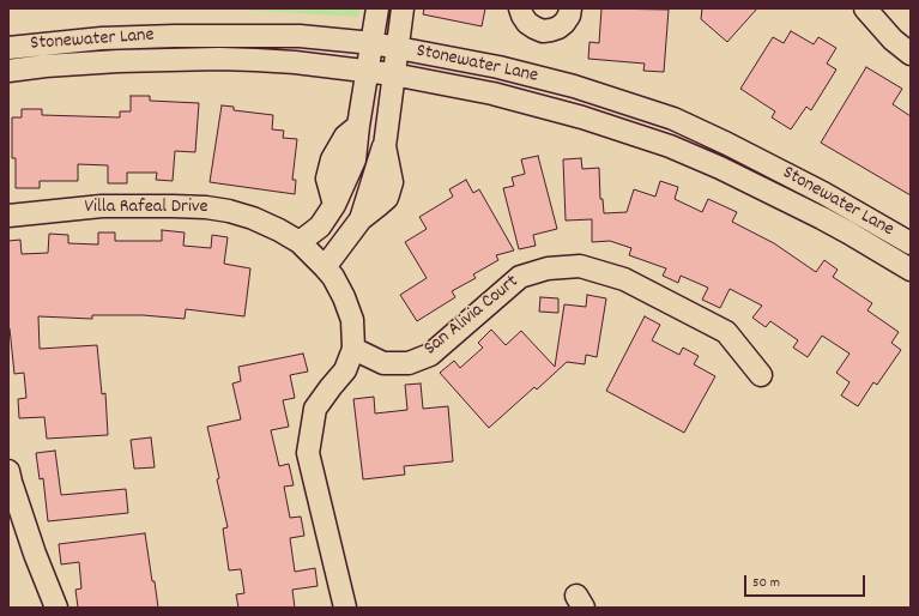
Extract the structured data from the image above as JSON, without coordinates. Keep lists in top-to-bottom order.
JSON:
{
  "streets": {
    "street": ["Stonewater Lane", "Villa Rafeal Drive", "San Alivia Court"]
  },
  "crossings": [
    ["Villa Rafeal Drive", "San Alivia Court"]
  ],
  "scale_bar": "50 m"
}
